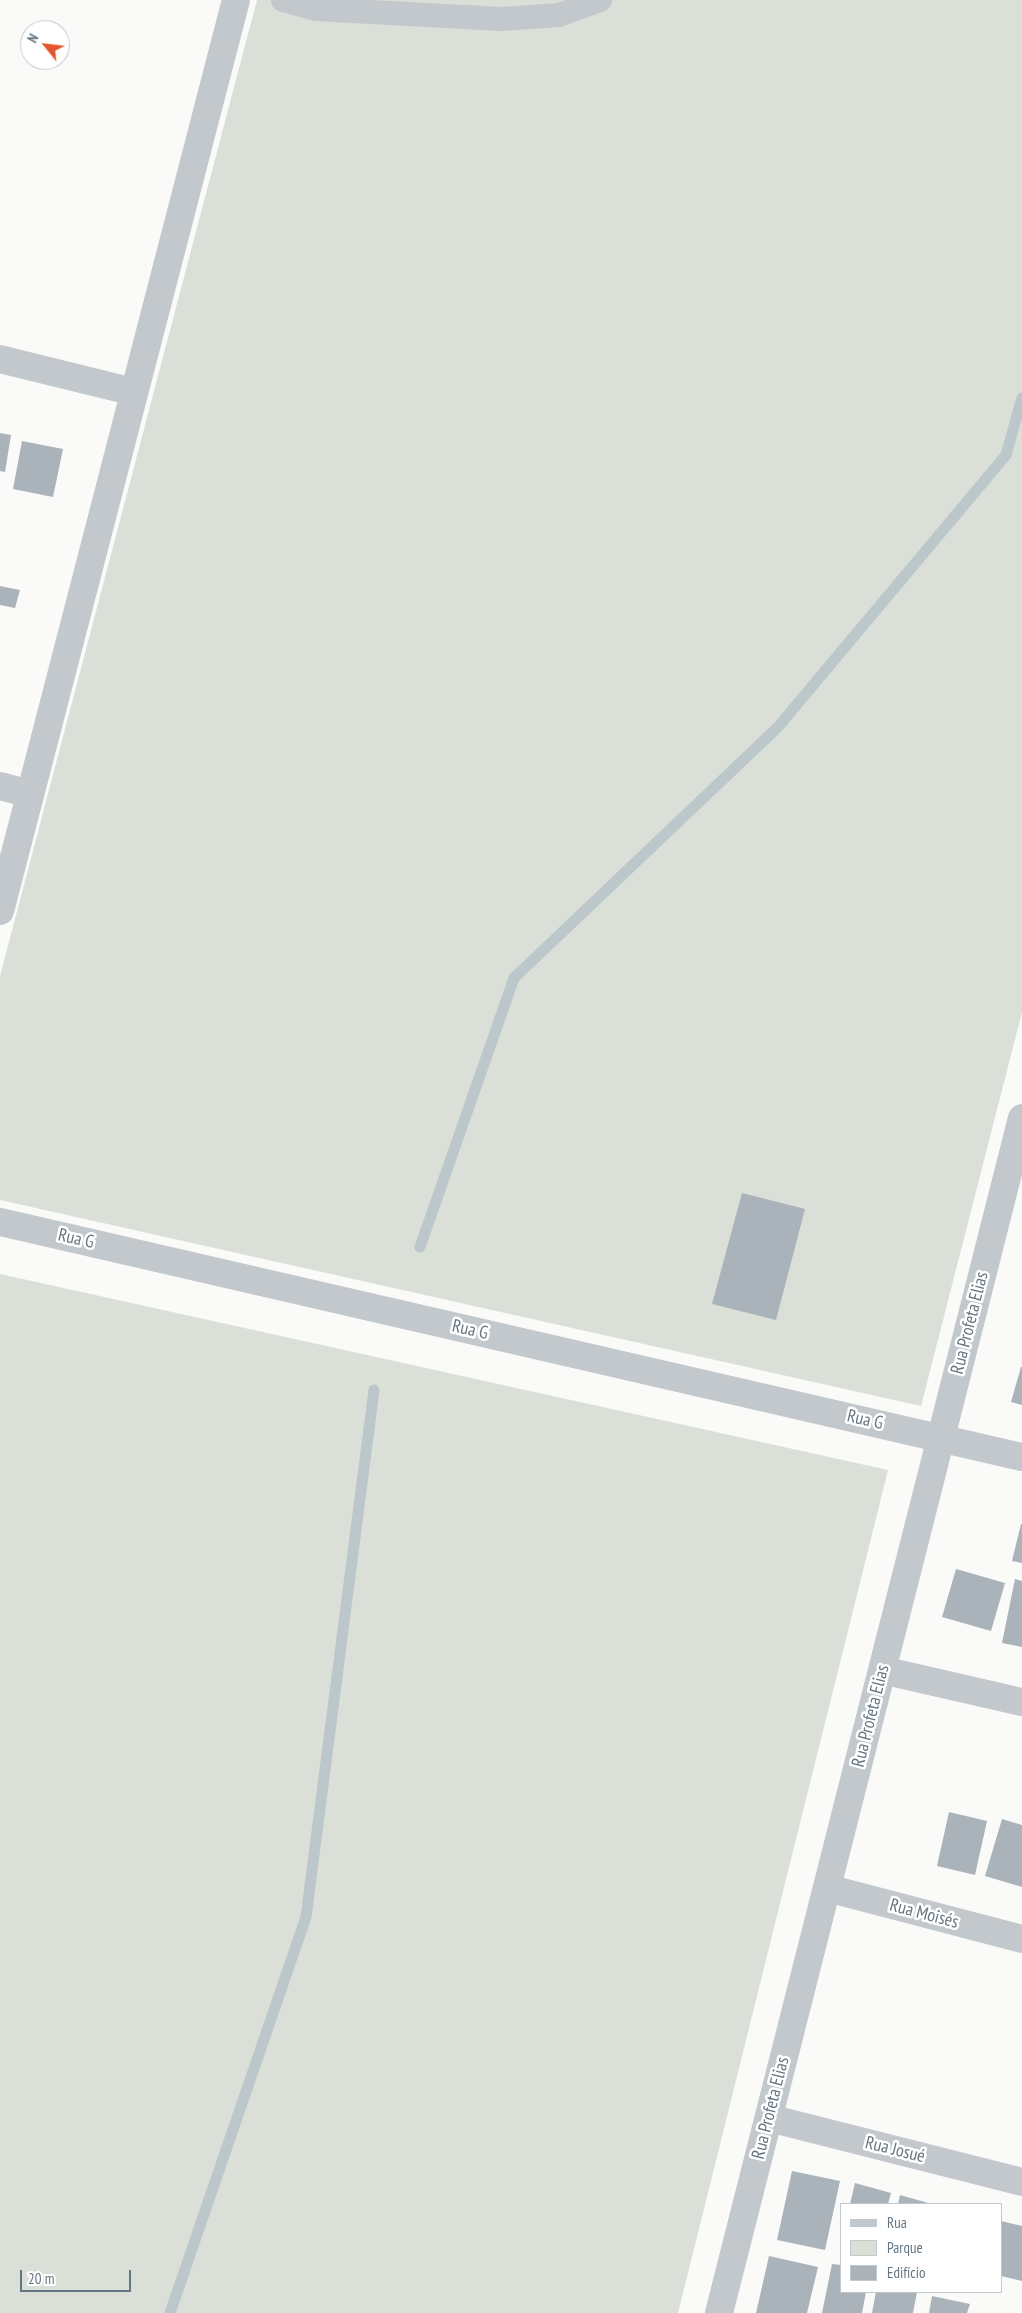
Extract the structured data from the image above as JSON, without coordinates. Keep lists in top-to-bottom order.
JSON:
{
  "streets": {
    "street": [
      "Rua G",
      "Rua Profeta Elias",
      "Rua Moisés",
      "Rua Josué"
    ]
  },
  "crossings": [
    ["Rua G", "Rua Profeta Elias"],
    ["Rua Profeta Elias", "Rua Moisés"],
    ["Rua Profeta Elias", "Rua Josué"]
  ],
  "legend": ["Rua", "Parque", "Edifício"],
  "scale_bar": "20 m",
  "north": "top left"
}
